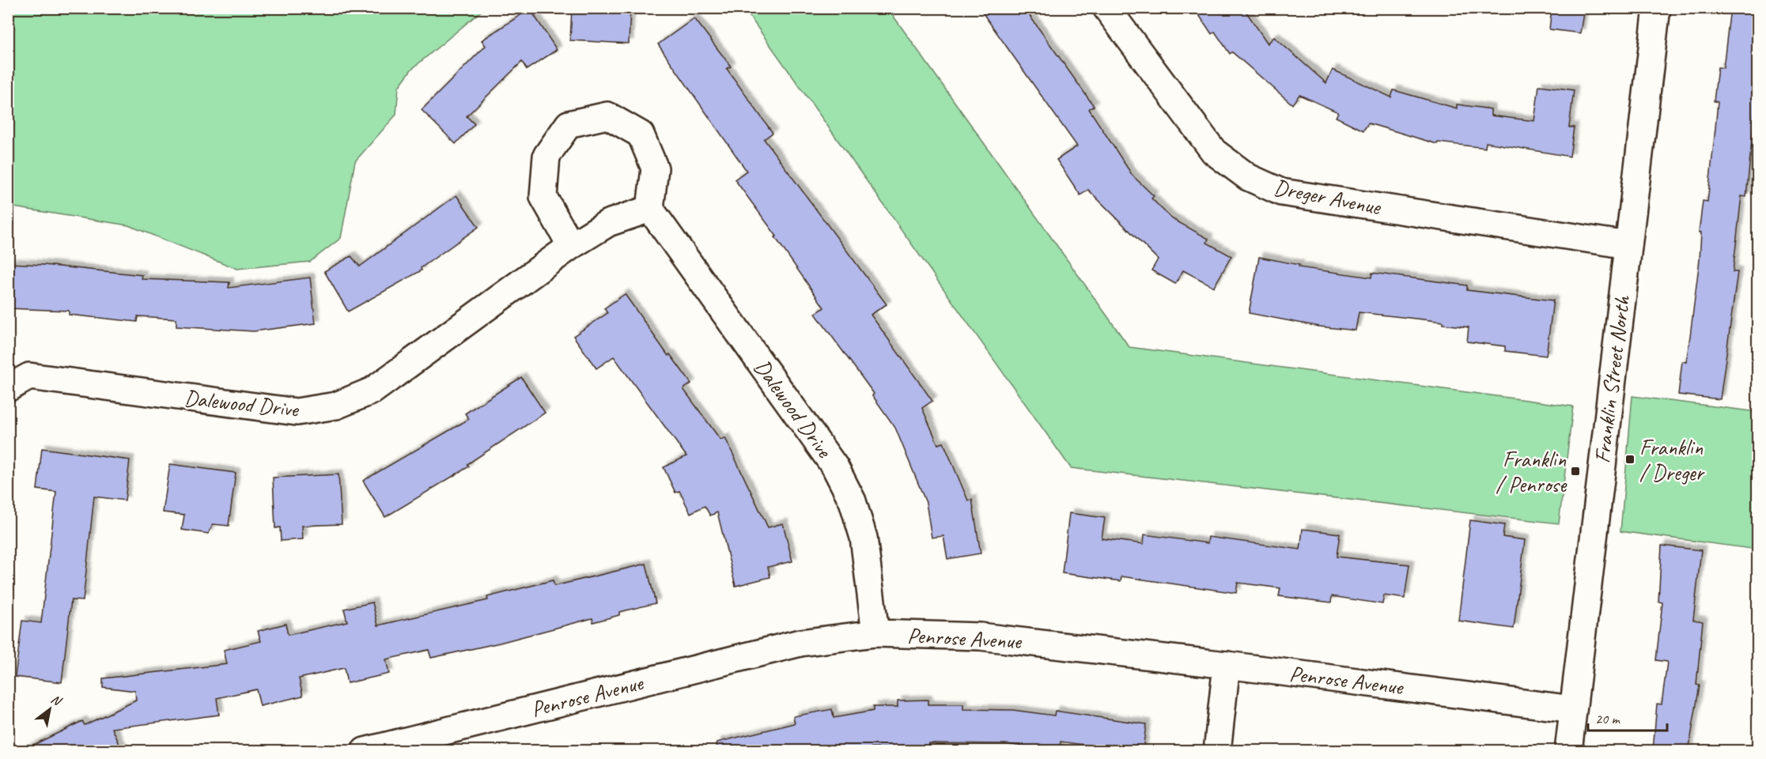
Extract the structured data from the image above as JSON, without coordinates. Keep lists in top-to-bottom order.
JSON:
{
  "streets": {
    "street": [
      "Dreger Avenue",
      "Franklin Street North",
      "Dalewood Drive",
      "Penrose Avenue"
    ]
  },
  "crossings": [
    ["Dreger Avenue", "Franklin Street North"],
    ["Franklin Street North", "Penrose Avenue"],
    ["Dalewood Drive", "Penrose Avenue"]
  ],
  "places": {
    "transit": ["Franklin / Dreger", "Franklin / Penrose"]
  },
  "scale_bar": "20 m",
  "north": "top right"
}
